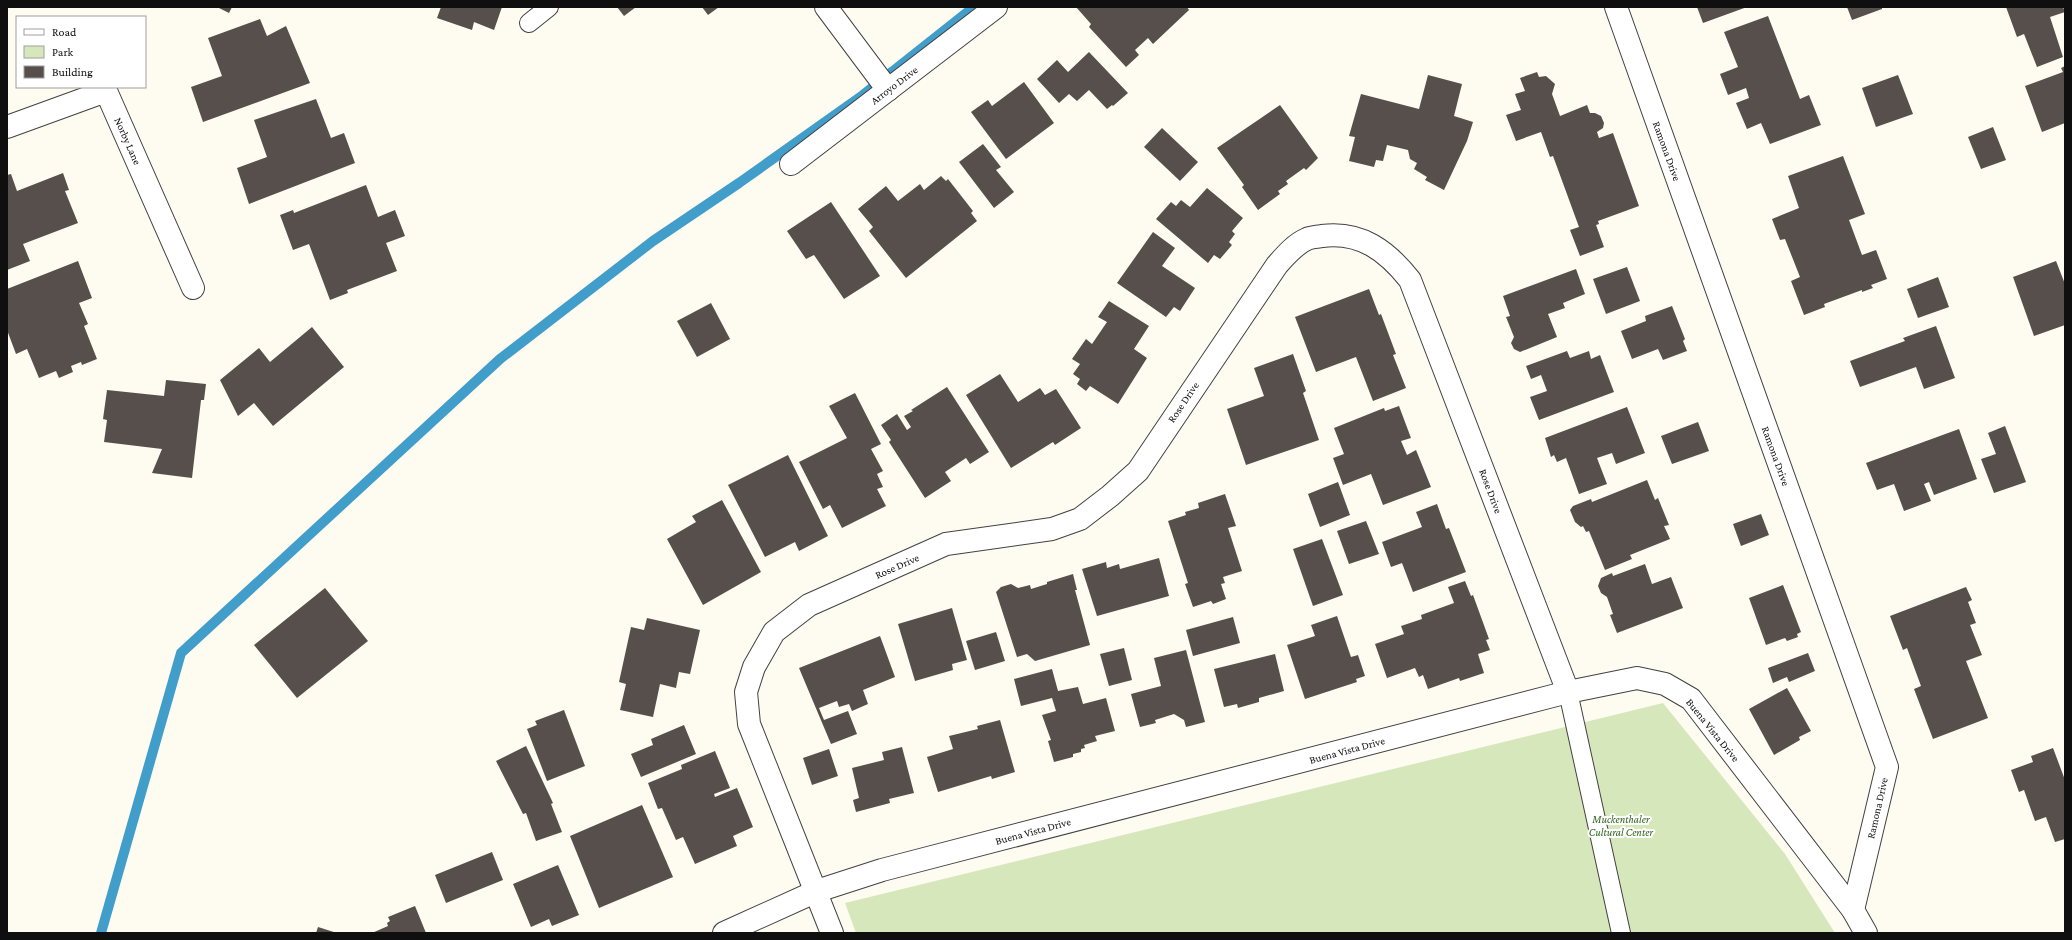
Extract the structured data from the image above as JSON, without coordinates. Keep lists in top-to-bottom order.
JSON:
{
  "streets": {
    "street": [
      "Arroyo Drive",
      "Norby Lane",
      "Ramona Drive",
      "Rose Drive",
      "Buena Vista Drive"
    ]
  },
  "crossings": [
    ["Ramona Drive", "Buena Vista Drive"],
    ["Rose Drive", "Buena Vista Drive"]
  ],
  "parks": ["Muckenthaler Cultural Center"],
  "legend": ["Road", "Park", "Building"]
}
